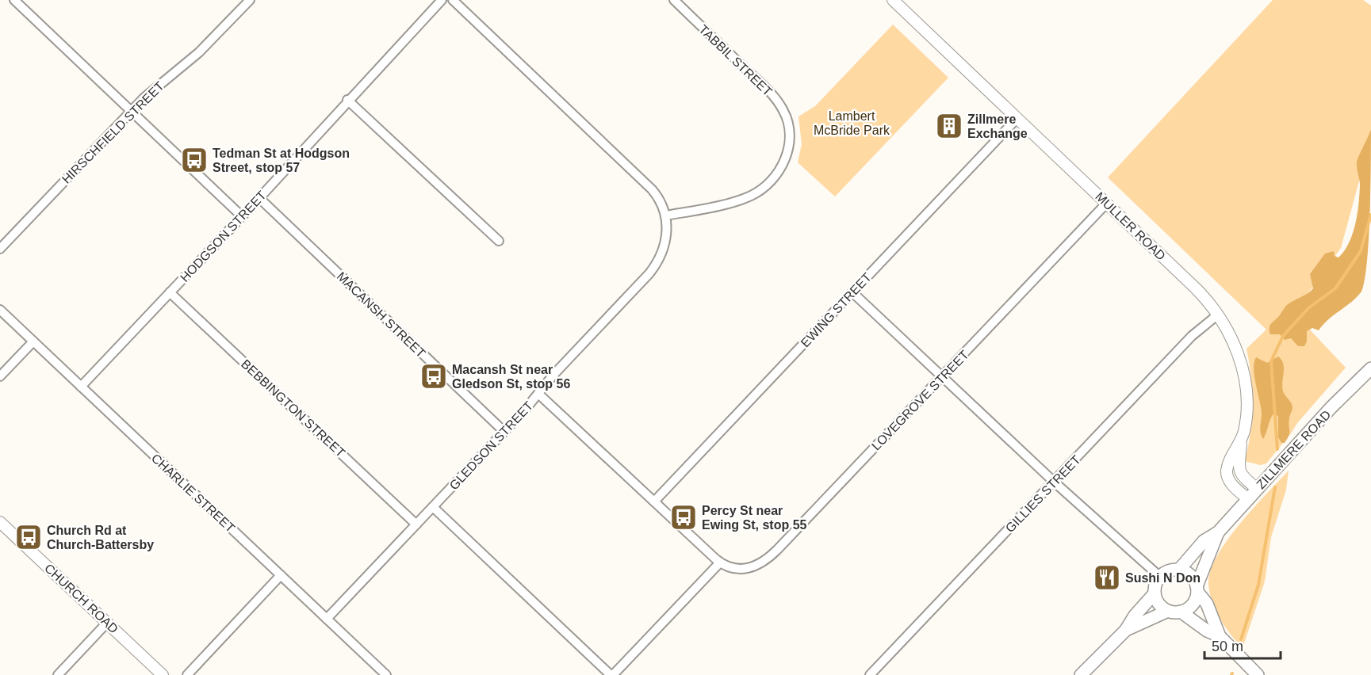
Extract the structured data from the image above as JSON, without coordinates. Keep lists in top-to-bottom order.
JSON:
{
  "streets": {
    "main road": ["ZILLMERE ROAD"],
    "street": [
      "TABBIL STREET",
      "HIRSCHFIELD STREET",
      "MULLER ROAD",
      "HODGSON STREET",
      "EWING STREET",
      "MACANSH STREET",
      "LOVEGROVE STREET",
      "BEBBINGTON STREET",
      "GLEDSON STREET",
      "CHARLIE STREET",
      "GILLIES STREET",
      "CHURCH ROAD"
    ]
  },
  "crossings": [
    ["TABBIL STREET", "GLEDSON STREET"],
    ["MULLER ROAD", "EWING STREET"],
    ["MULLER ROAD", "LOVEGROVE STREET"],
    ["MULLER ROAD", "ZILLMERE ROAD"],
    ["MULLER ROAD", "GILLIES STREET"],
    ["HODGSON STREET", "MACANSH STREET"],
    ["HODGSON STREET", "BEBBINGTON STREET"],
    ["HODGSON STREET", "CHARLIE STREET"],
    ["MACANSH STREET", "GLEDSON STREET"],
    ["BEBBINGTON STREET", "GLEDSON STREET"],
    ["GLEDSON STREET", "CHARLIE STREET"]
  ],
  "parks": ["Lambert McBride Park"],
  "places": {
    "building": ["Zillmere Exchange"],
    "bus stop": [
      "Tedman St at Hodgson Street, stop 57",
      "Macansh St near Gledson St, stop 56",
      "Percy St near Ewing St, stop 55",
      "Church Rd at Church-Battersby"
    ],
    "restaurant": ["Sushi N Don"]
  },
  "scale_bar": "50 m"
}
